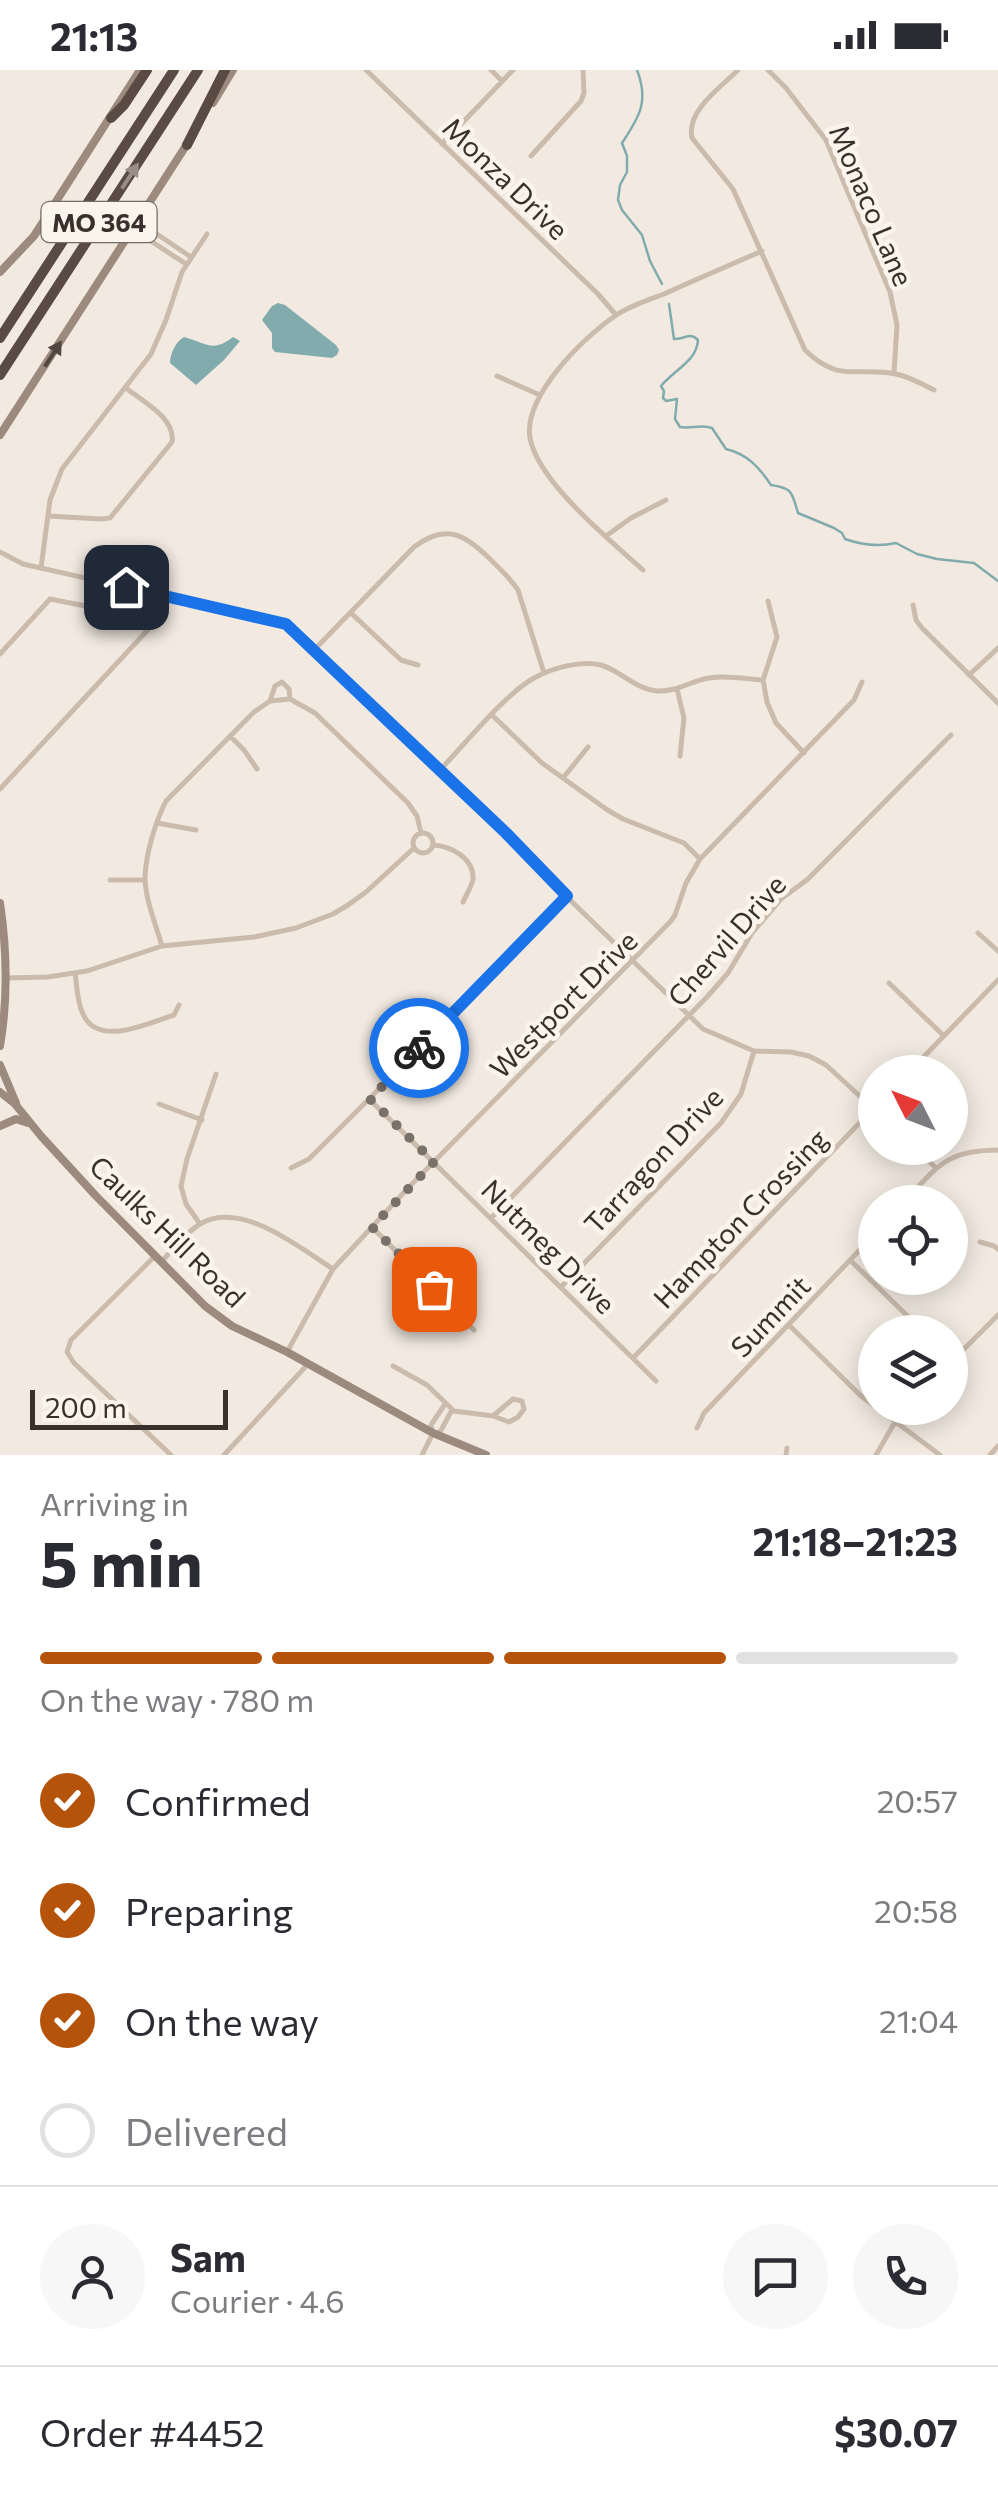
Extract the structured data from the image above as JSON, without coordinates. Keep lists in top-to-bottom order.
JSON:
{
  "streets": {
    "highway": ["MO 364"],
    "main road": ["Caulks Hill Road"],
    "street": [
      "Monza Drive",
      "Monaco Lane",
      "Chervil Drive",
      "Westport Drive",
      "Tarragon Drive",
      "Hampton Crossing",
      "Nutmeg Drive",
      "Summit"
    ]
  },
  "crossings": [
    ["Chervil Drive", "Nutmeg Drive"],
    ["Westport Drive", "Caulks Hill Road"],
    ["Westport Drive", "Nutmeg Drive"],
    ["Tarragon Drive", "Nutmeg Drive"],
    ["Hampton Crossing", "Nutmeg Drive"]
  ],
  "scale_bar": "200 m",
  "north": "top left",
  "page": {
    "status": "21:13",
    "scale": "200 m",
    "heading": ["5 min", "Arriving in", "21:18–21:23"],
    "panel": [
      "Sam",
      "Courier · 4.6",
      "Order #4452",
      "$30.07"
    ],
    "bar": "On the way · 780 m",
    "list": [
      ["Confirmed", "20:57"],
      ["Preparing", "20:58"],
      ["On the way", "21:04"],
      "Delivered"
    ]
  }
}
